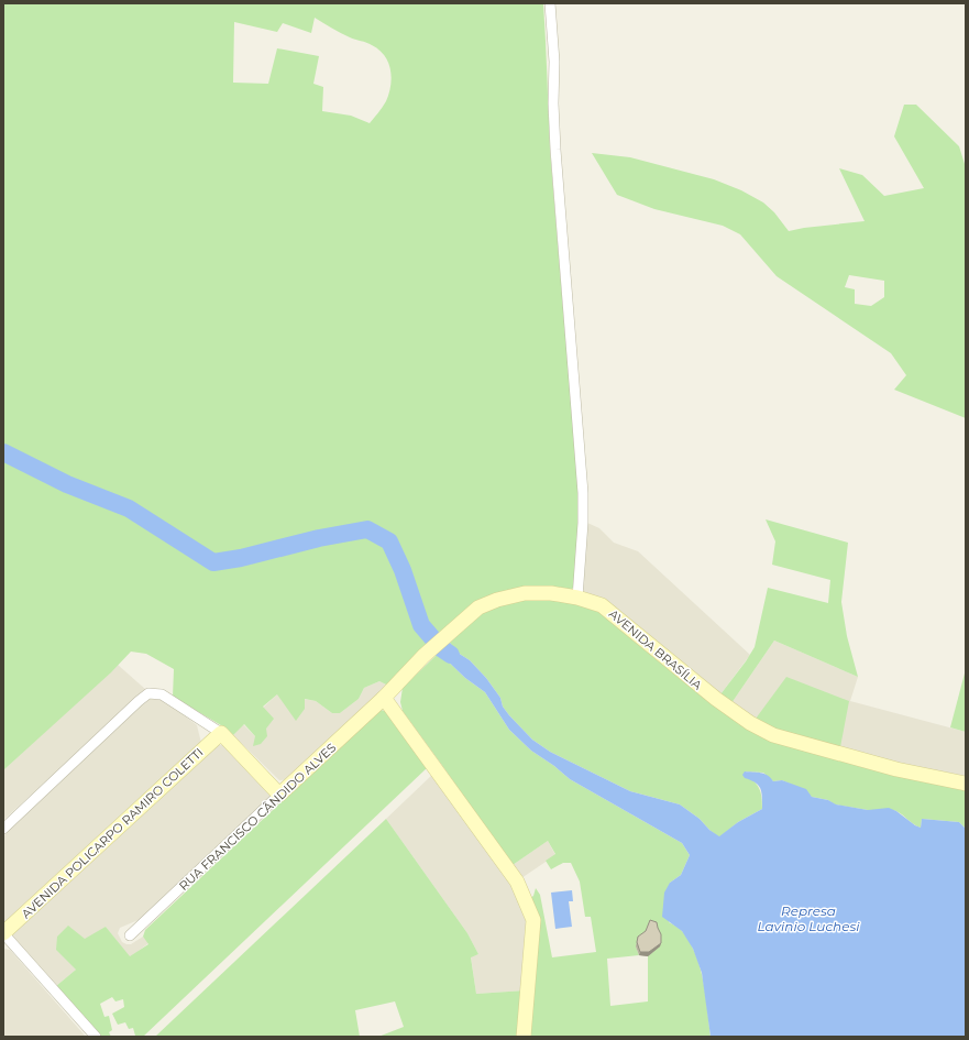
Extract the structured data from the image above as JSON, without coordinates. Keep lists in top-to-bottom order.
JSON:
{
  "streets": {
    "street": ["AVENIDA BRASÍLIA", "RUA FRANCISCO CÂNDIDO ALVES", "AVENIDA POLICARPO RAMIRO COLETTI"]
  },
  "crossings": [
    ["AVENIDA BRASÍLIA", "RUA FRANCISCO CÂNDIDO ALVES"]
  ],
  "water": ["Represa Lavinio Luchesi"]
}
